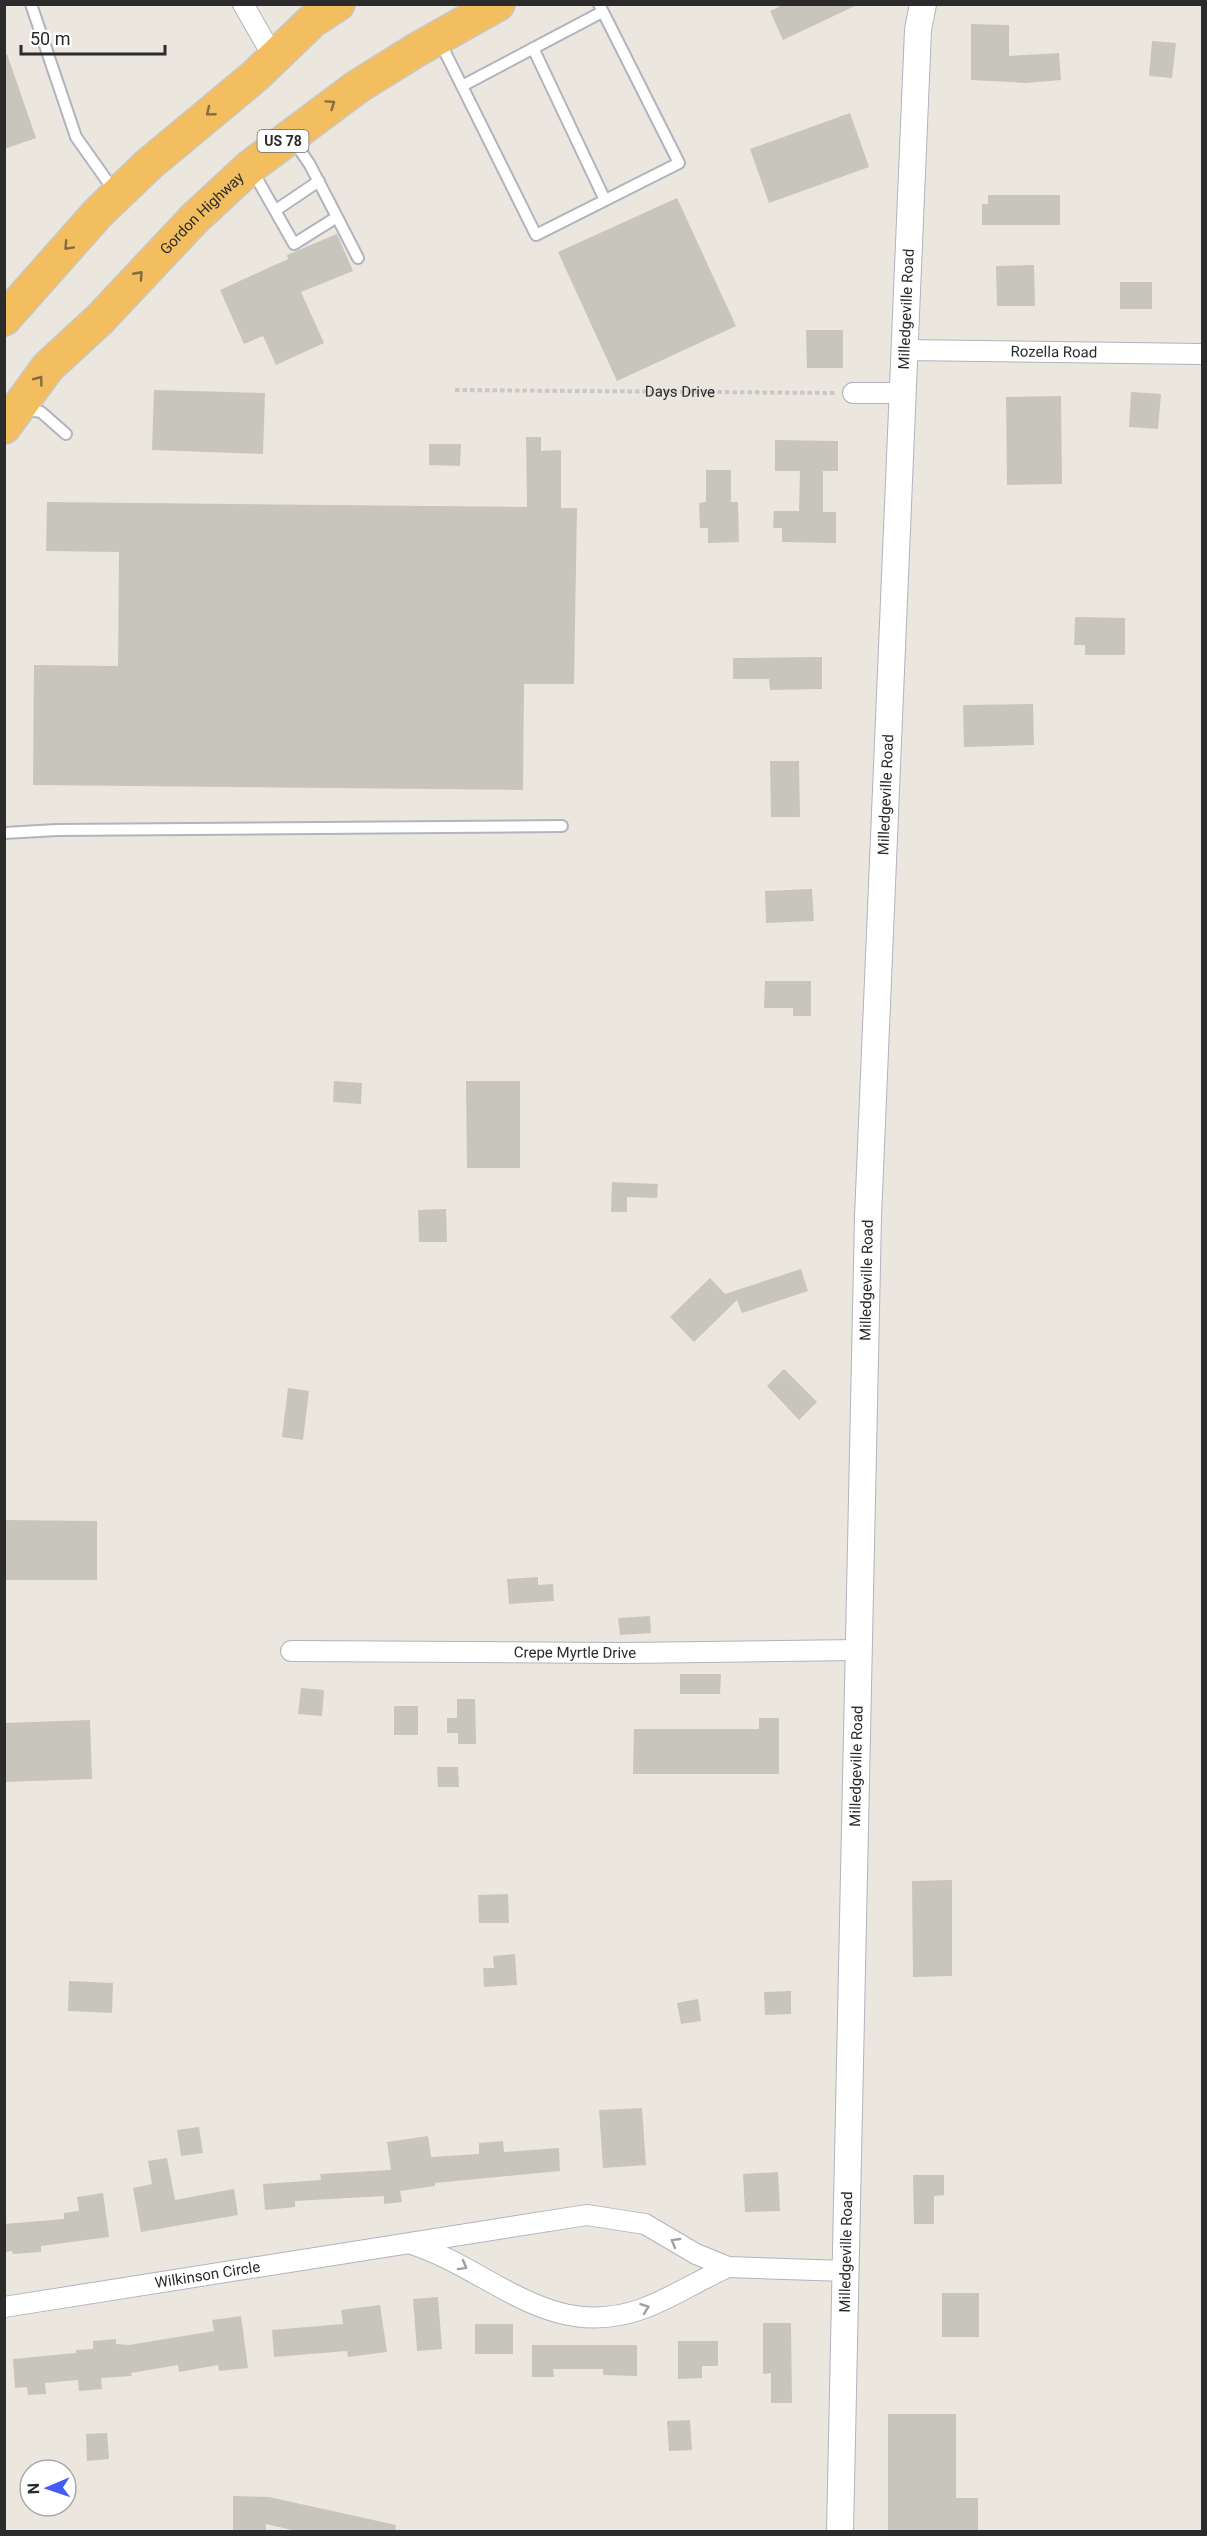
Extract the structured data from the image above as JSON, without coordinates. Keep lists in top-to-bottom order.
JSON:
{
  "streets": {
    "highway": ["US 78", "Gordon Highway"],
    "street": [
      "Milledgeville Road",
      "Rozella Road",
      "Crepe Myrtle Drive",
      "Wilkinson Circle"
    ],
    "path": ["Days Drive"]
  },
  "crossings": [
    ["Milledgeville Road", "Rozella Road"],
    ["Milledgeville Road", "Crepe Myrtle Drive"],
    ["Milledgeville Road", "Wilkinson Circle"]
  ],
  "scale_bar": "50 m",
  "north": "left"
}
